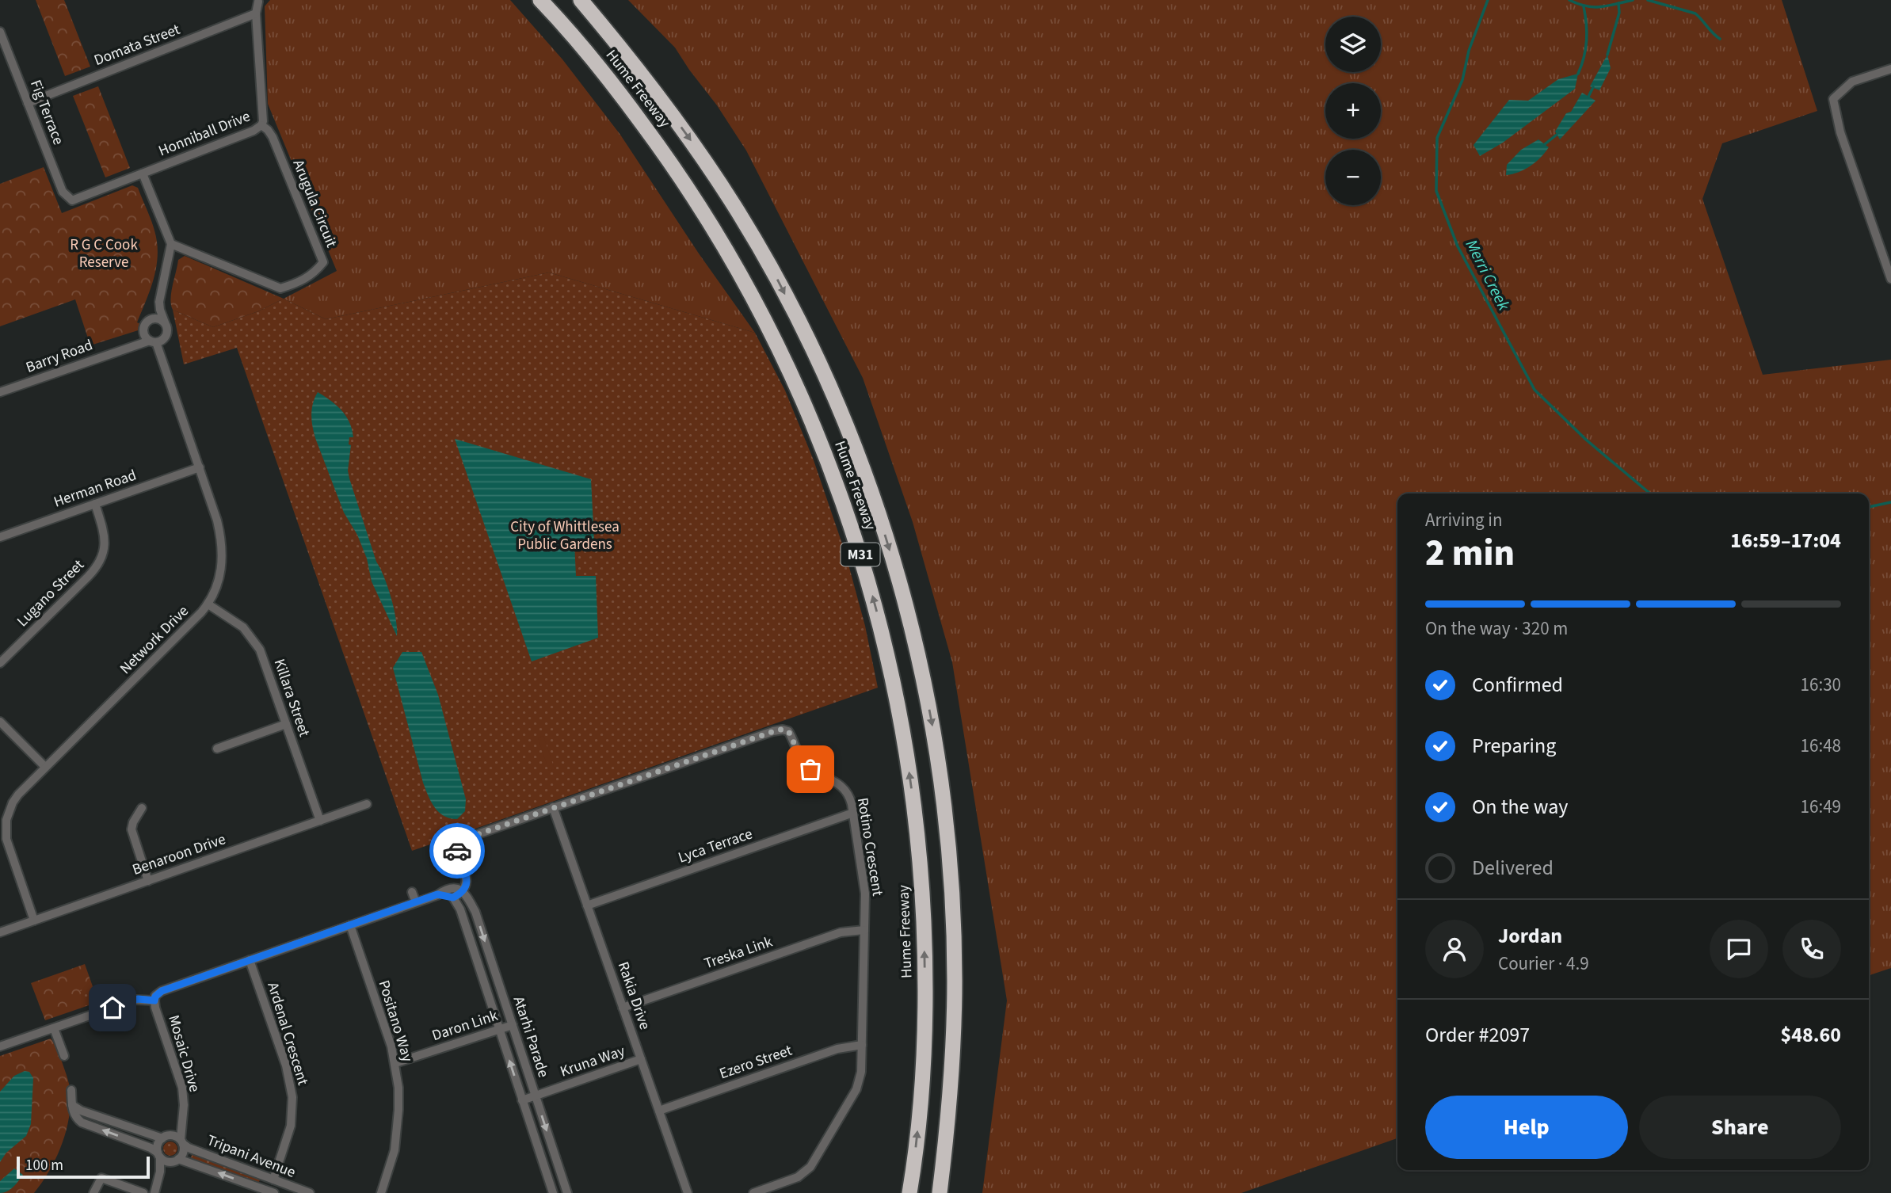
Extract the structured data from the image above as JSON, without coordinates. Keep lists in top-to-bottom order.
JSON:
{
  "streets": {
    "highway": ["Hume Freeway", "M31"],
    "street": [
      "Domata Street",
      "Fig Terrace",
      "Honniball Drive",
      "Arugula Circuit",
      "Barry Road",
      "Herman Road",
      "Lugano Street",
      "Network Drive",
      "Killara Street",
      "Lyca Terrace",
      "Rotino Crescent",
      "Benaroon Drive",
      "Treska Link",
      "Rakia Drive",
      "Positano Way",
      "Daron Link",
      "Ardenal Crescent",
      "Atarhi Parade",
      "Mosaic Drive",
      "Kruna Way",
      "Ezero Street",
      "Tripani Avenue"
    ]
  },
  "crossings": [
    ["Domata Street", "Fig Terrace"],
    ["Domata Street", "Honniball Drive"],
    ["Fig Terrace", "Honniball Drive"],
    ["Honniball Drive", "Arugula Circuit"],
    ["Barry Road", "Network Drive"],
    ["Herman Road", "Lugano Street"],
    ["Herman Road", "Network Drive"],
    ["Network Drive", "Killara Street"],
    ["Network Drive", "Benaroon Drive"],
    ["Killara Street", "Benaroon Drive"],
    ["Lyca Terrace", "Rotino Crescent"],
    ["Lyca Terrace", "Rakia Drive"],
    ["Rotino Crescent", "Treska Link"],
    ["Rotino Crescent", "Rakia Drive"],
    ["Rotino Crescent", "Atarhi Parade"],
    ["Rotino Crescent", "Ezero Street"],
    ["Treska Link", "Rakia Drive"],
    ["Rakia Drive", "Kruna Way"],
    ["Rakia Drive", "Ezero Street"],
    ["Positano Way", "Daron Link"],
    ["Daron Link", "Atarhi Parade"],
    ["Ardenal Crescent", "Tripani Avenue"],
    ["Atarhi Parade", "Kruna Way"],
    ["Mosaic Drive", "Tripani Avenue"]
  ],
  "water": ["Merri Creek"],
  "parks": ["R G C Cook Reserve", "City of Whittlesea Public Gardens"],
  "scale_bar": "100 m",
  "page": {
    "map_buttons": ["+", "−"],
    "heading": ["2 min", "Arriving in", "16:59–17:04"],
    "panel": [
      "Jordan",
      "Courier · 4.9",
      "Order #2097",
      "$48.60"
    ],
    "bar": "On the way · 320 m",
    "list": [
      ["Confirmed", "16:30"],
      ["Preparing", "16:48"],
      ["On the way", "16:49"],
      "Delivered"
    ],
    "buttons": ["Help", "Share"],
    "scale": "100 m"
  }
}
